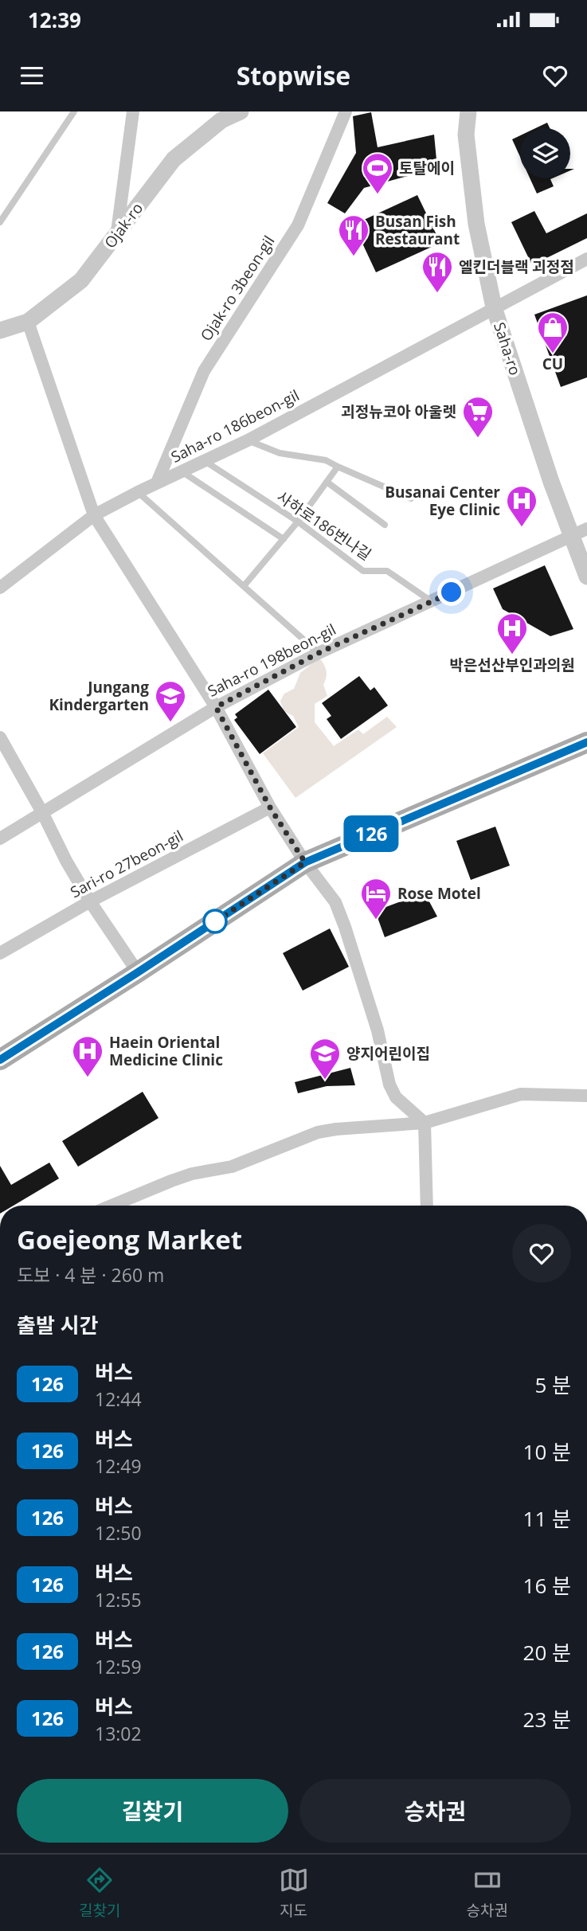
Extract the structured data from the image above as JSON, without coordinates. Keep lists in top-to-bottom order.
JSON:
{
  "streets": {
    "street": [
      "Ojak-ro",
      "Ojak-ro 3beon-gil",
      "Saha-ro",
      "Saha-ro 186beon-gil",
      "Saha-ro 198beon-gil",
      "Sari-ro 27beon-gil"
    ],
    "lane": ["사하로186번나길"]
  },
  "crossings": [
    ["Ojak-ro 3beon-gil", "Saha-ro 186beon-gil"],
    ["Saha-ro", "Saha-ro 186beon-gil"],
    ["Saha-ro", "Saha-ro 198beon-gil"],
    ["Saha-ro 186beon-gil", "사하로186번나길"],
    ["사하로186번나길", "Saha-ro 198beon-gil"]
  ],
  "places": {
    "sports": ["토탈에이"],
    "restaurant": ["Busan Fish Restaurant", "엘킨더블랙 괴정점"],
    "shop": ["CU"],
    "supermarket": ["괴정뉴코아 아울렛"],
    "hospital": ["Busanai Center Eye Clinic", "박은선산부인과의원", "Haein Oriental Medicine Clinic"],
    "school or university": ["Jungang Kindergarten", "양지어린이집"],
    "hotel": ["Rose Motel"]
  },
  "lines": ["bus line 126"],
  "page": {
    "status": "12:39",
    "header": "Stopwise",
    "on_map": "126",
    "heading": [
      ["Goejeong Market", "도보 · 4 분 · 260 m"],
      "출발 시간"
    ],
    "list": [
      {
        "mark": "126",
        "name": "버스",
        "note": "12:44",
        "value": "5 분"
      },
      {
        "mark": "126",
        "name": "버스",
        "note": "12:49",
        "value": "10 분"
      },
      {
        "mark": "126",
        "name": "버스",
        "note": "12:50",
        "value": "11 분"
      },
      {
        "mark": "126",
        "name": "버스",
        "note": "12:55",
        "value": "16 분"
      },
      {
        "mark": "126",
        "name": "버스",
        "note": "12:59",
        "value": "20 분"
      },
      {
        "mark": "126",
        "name": "버스",
        "note": "13:02",
        "value": "23 분"
      }
    ],
    "buttons": ["길찾기", "승차권"],
    "tabs": ["길찾기", "지도", "승차권"]
  }
}
